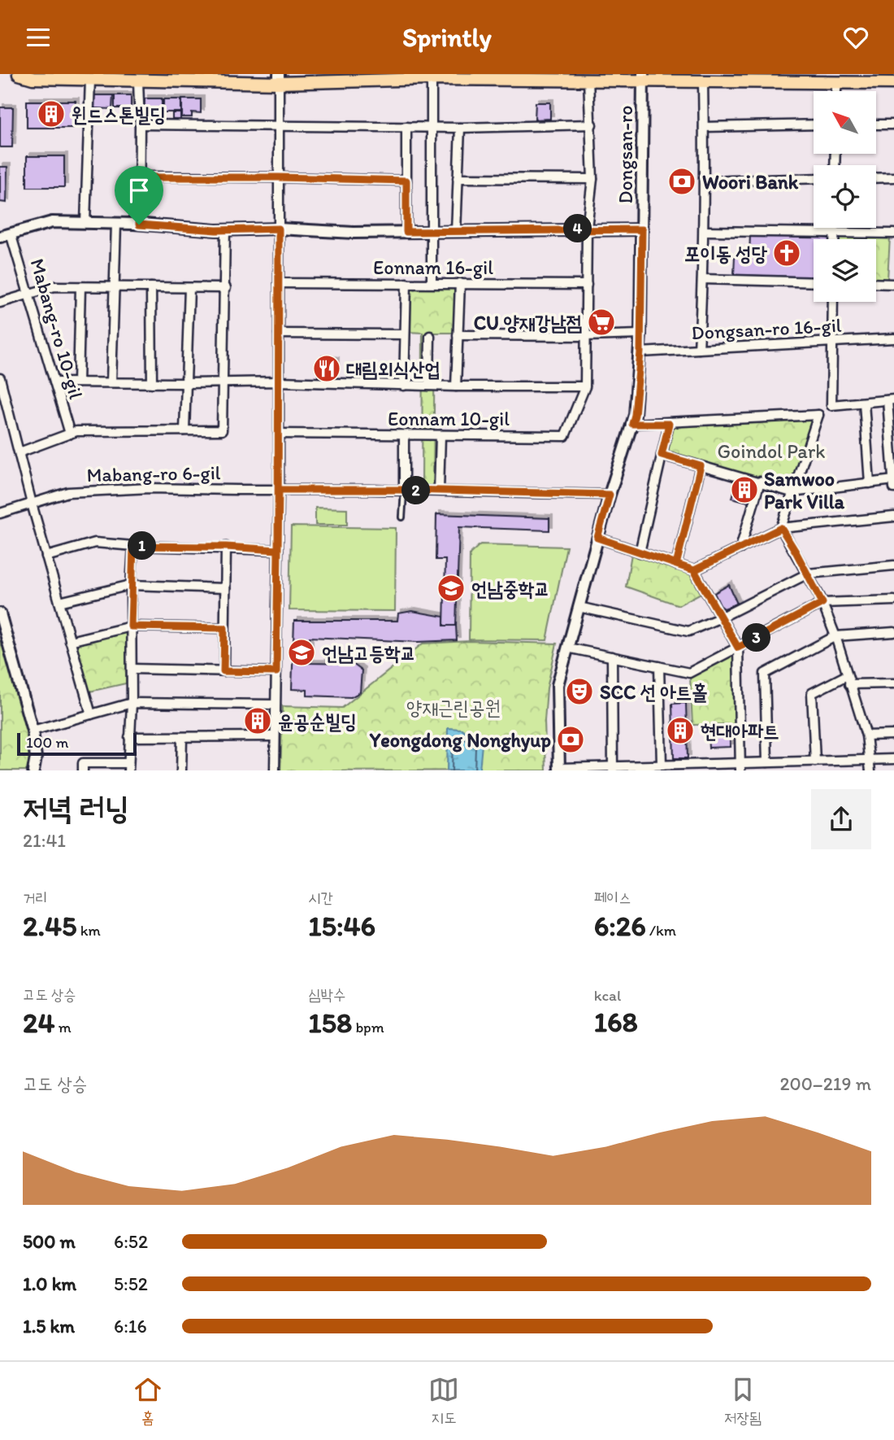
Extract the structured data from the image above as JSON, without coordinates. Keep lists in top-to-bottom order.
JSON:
{
  "streets": {
    "street": [
      "Dongsan-ro",
      "Eonnam 16-gil",
      "Mabang-ro 10-gil",
      "Dongsan-ro 16-gil",
      "Eonnam 10-gil",
      "Mabang-ro 6-gil"
    ]
  },
  "crossings": [
    ["Dongsan-ro", "Dongsan-ro 16-gil"],
    ["Dongsan-ro", "Mabang-ro 6-gil"]
  ],
  "parks": ["Goindol Park", "양재근린공원"],
  "places": {
    "building": [
      "윈드스톤빌딩",
      "Samwoo Park Villa",
      "윤공순빌딩",
      "현대아파트"
    ],
    "bank": ["Woori Bank", "Yeongdong Nonghyup"],
    "church": ["포이동 성당"],
    "supermarket": ["CU 양재강남점"],
    "restaurant": ["대림외식산업"],
    "school or university": ["언남중학교", "언남고등학교"],
    "theatre": ["SCC 선 아트홀"]
  },
  "scale_bar": "100 m",
  "north": "top left",
  "page": {
    "header": "Sprintly",
    "pins": [
      "4",
      "2",
      "1",
      "3"
    ],
    "scale": "100 m",
    "heading": ["저녁 러닝", "21:41"],
    "stats": [
      ["거리", "2.45 km"],
      ["시간", "15:46"],
      ["페이스", "6:26 /km"],
      ["고도 상승", "24 m"],
      ["심박수", "158 bpm"],
      ["kcal", "168"]
    ],
    "chart": ["고도 상승", "200–219 m"],
    "list": [
      {
        "name": "500 m",
        "note": "6:52"
      },
      {
        "name": "1.0 km",
        "note": "5:52"
      },
      {
        "name": "1.5 km",
        "note": "6:16"
      }
    ],
    "tabs": ["홈", "지도", "저장됨"]
  }
}
